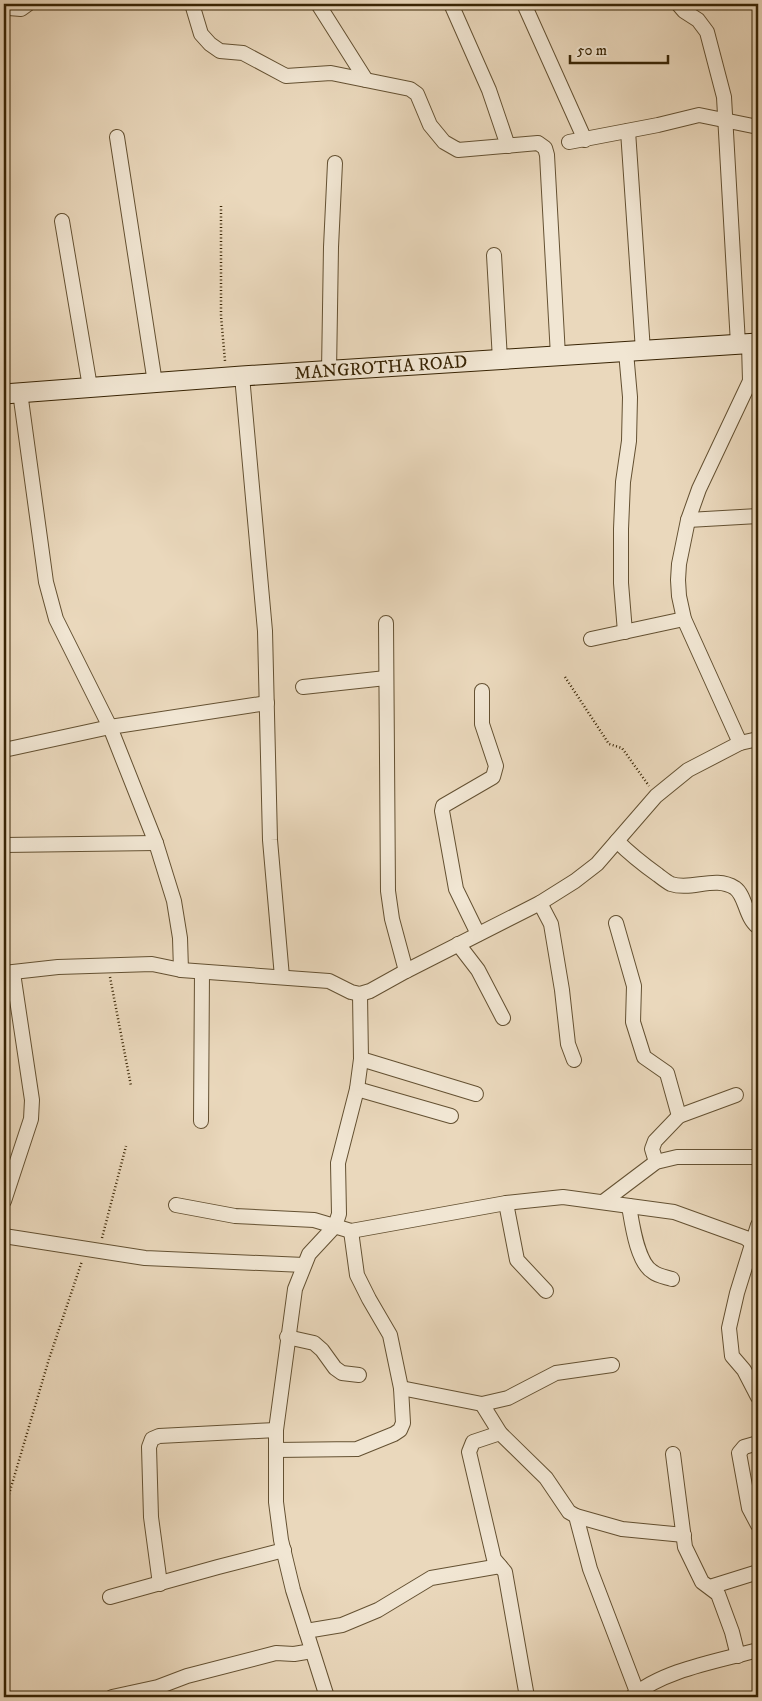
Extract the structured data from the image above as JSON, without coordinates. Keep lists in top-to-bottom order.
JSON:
{
  "streets": {
    "main road": ["MANGROTHA ROAD"]
  },
  "scale_bar": "50 m"
}
